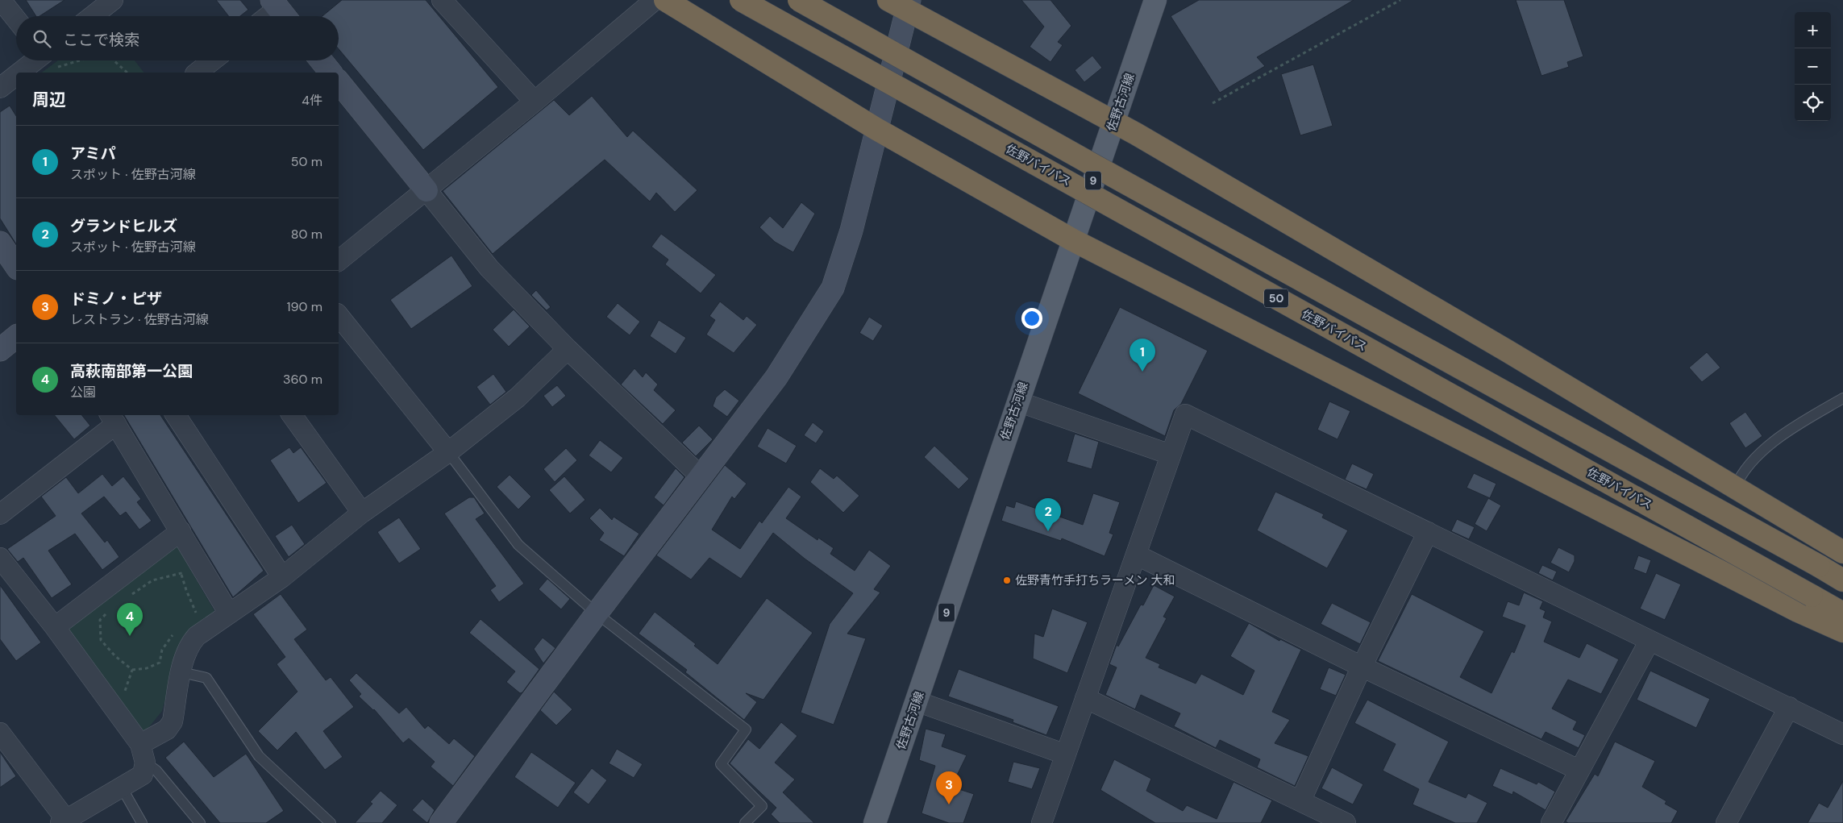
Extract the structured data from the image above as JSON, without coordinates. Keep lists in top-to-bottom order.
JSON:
{
  "streets": {
    "highway": ["佐野バイパス", "50"],
    "main road": ["佐野古河線", "9"]
  },
  "places": ["佐野青竹手打ちラーメン 大和"],
  "page": {
    "map_buttons": ["+", "−"],
    "search": "ここで検索",
    "heading": ["周辺", "4件"],
    "list": [
      {
        "mark": "1",
        "name": "アミパ",
        "note": "スポット · 佐野古河線",
        "value": "50 m"
      },
      {
        "mark": "2",
        "name": "グランドヒルズ",
        "note": "スポット · 佐野古河線",
        "value": "80 m"
      },
      {
        "mark": "3",
        "name": "ドミノ・ピザ",
        "note": "レストラン · 佐野古河線",
        "value": "190 m"
      },
      {
        "mark": "4",
        "name": "高萩南部第一公園",
        "note": "公園",
        "value": "360 m"
      }
    ],
    "pins": [
      "1",
      "2",
      "4",
      "3"
    ]
  }
}
